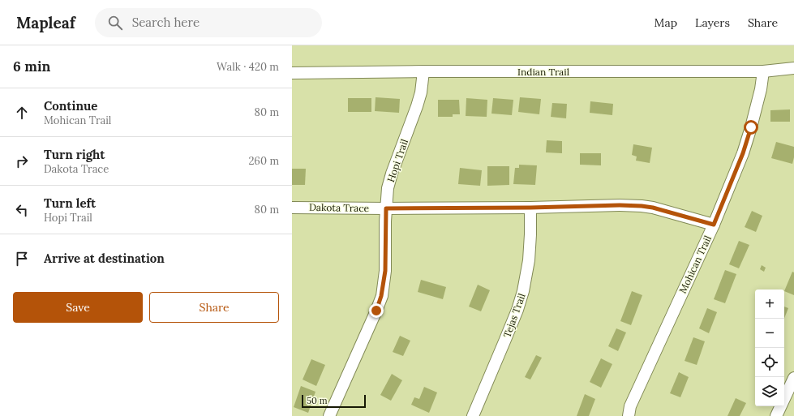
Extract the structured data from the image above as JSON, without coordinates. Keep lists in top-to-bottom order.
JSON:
{
  "streets": {
    "street": [
      "Indian Trail",
      "Hopi Trail",
      "Dakota Trace",
      "Mohican Trail",
      "Tejas Trail"
    ]
  },
  "crossings": [
    ["Indian Trail", "Hopi Trail"],
    ["Indian Trail", "Mohican Trail"],
    ["Hopi Trail", "Dakota Trace"],
    ["Dakota Trace", "Mohican Trail"],
    ["Dakota Trace", "Tejas Trail"]
  ],
  "scale_bar": "50 m",
  "page": {
    "header": "Mapleaf",
    "search": "Search here",
    "nav": ["Map", "Layers", "Share"],
    "heading": ["6 min", "Walk · 420 m"],
    "list": [
      ["Continue", "Mohican Trail", "80 m"],
      ["Turn right", "Dakota Trace", "260 m"],
      ["Turn left", "Hopi Trail", "80 m"],
      "Arrive at destination"
    ],
    "buttons": ["Save", "Share"],
    "map_buttons": ["+", "−"],
    "scale": "50 m"
  }
}
